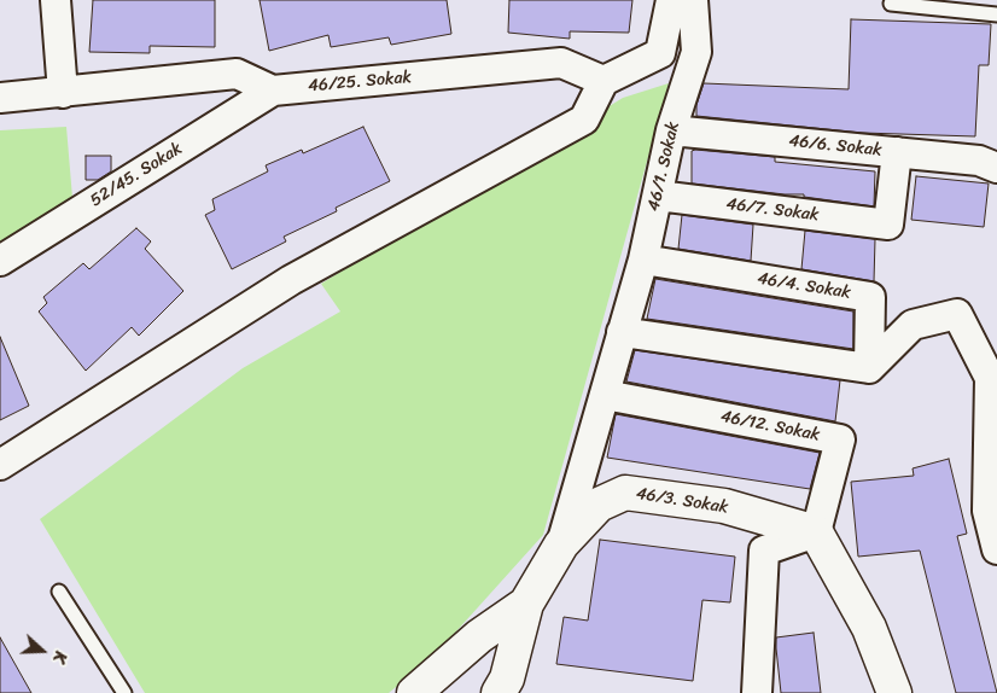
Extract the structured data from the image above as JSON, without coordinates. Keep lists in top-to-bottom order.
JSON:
{
  "streets": {
    "street": [
      "46/25. Sokak",
      "46/6. Sokak",
      "46/1. Sokak",
      "52/45. Sokak",
      "46/7. Sokak",
      "46/4. Sokak",
      "46/12. Sokak",
      "46/3. Sokak"
    ]
  },
  "crossings": [
    ["46/25. Sokak", "52/45. Sokak"],
    ["46/6. Sokak", "46/1. Sokak"],
    ["46/6. Sokak", "46/7. Sokak"],
    ["46/1. Sokak", "46/7. Sokak"],
    ["46/1. Sokak", "46/4. Sokak"],
    ["46/1. Sokak", "46/12. Sokak"],
    ["46/1. Sokak", "46/3. Sokak"],
    ["46/12. Sokak", "46/3. Sokak"]
  ],
  "north": "right"
}
